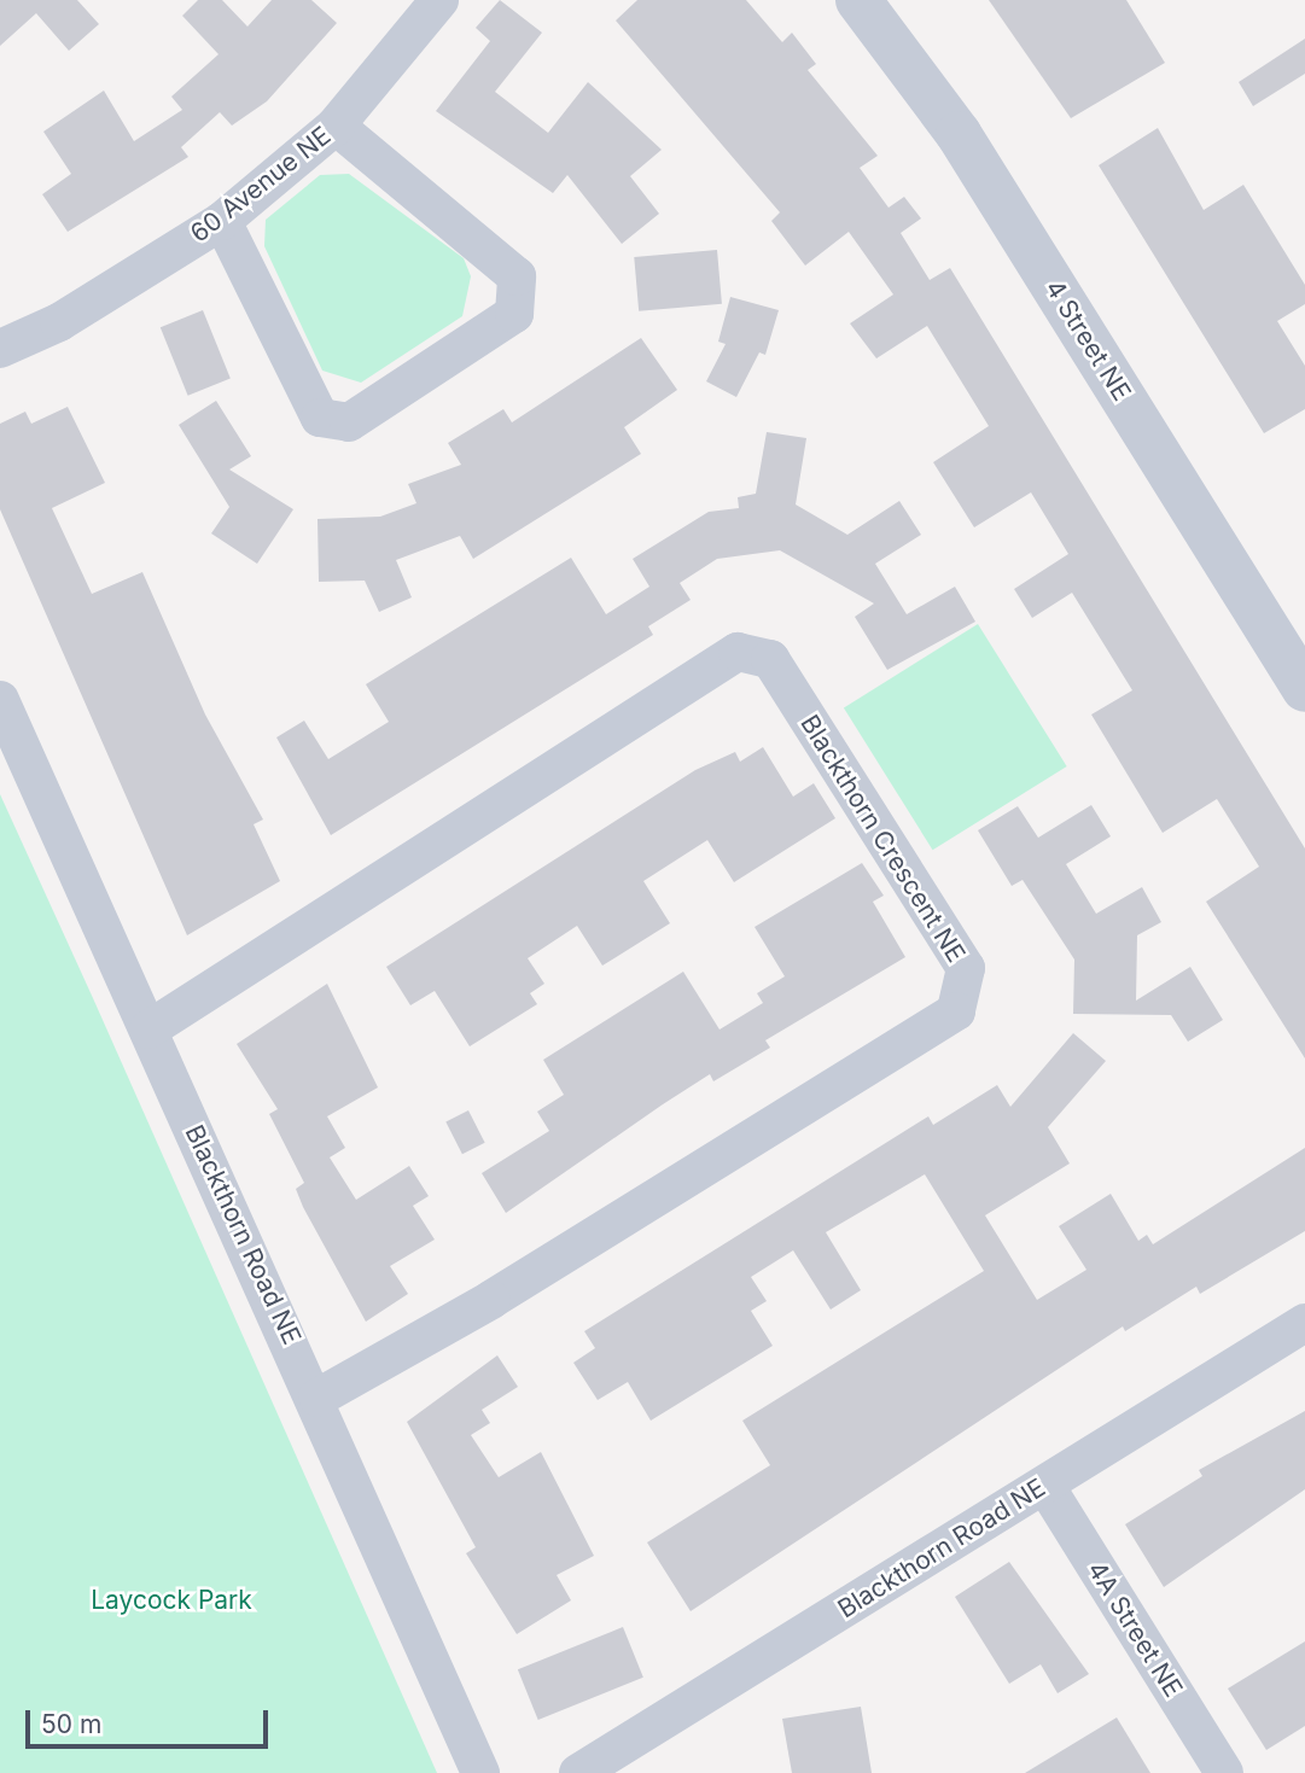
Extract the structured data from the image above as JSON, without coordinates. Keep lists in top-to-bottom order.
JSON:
{
  "streets": {
    "street": [
      "60 Avenue NE",
      "4 Street NE",
      "Blackthorn Crescent NE",
      "Blackthorn Road NE",
      "4A Street NE"
    ]
  },
  "crossings": [
    ["Blackthorn Crescent NE", "Blackthorn Road NE"],
    ["Blackthorn Road NE", "4A Street NE"]
  ],
  "parks": ["Laycock Park"],
  "scale_bar": "50 m"
}
